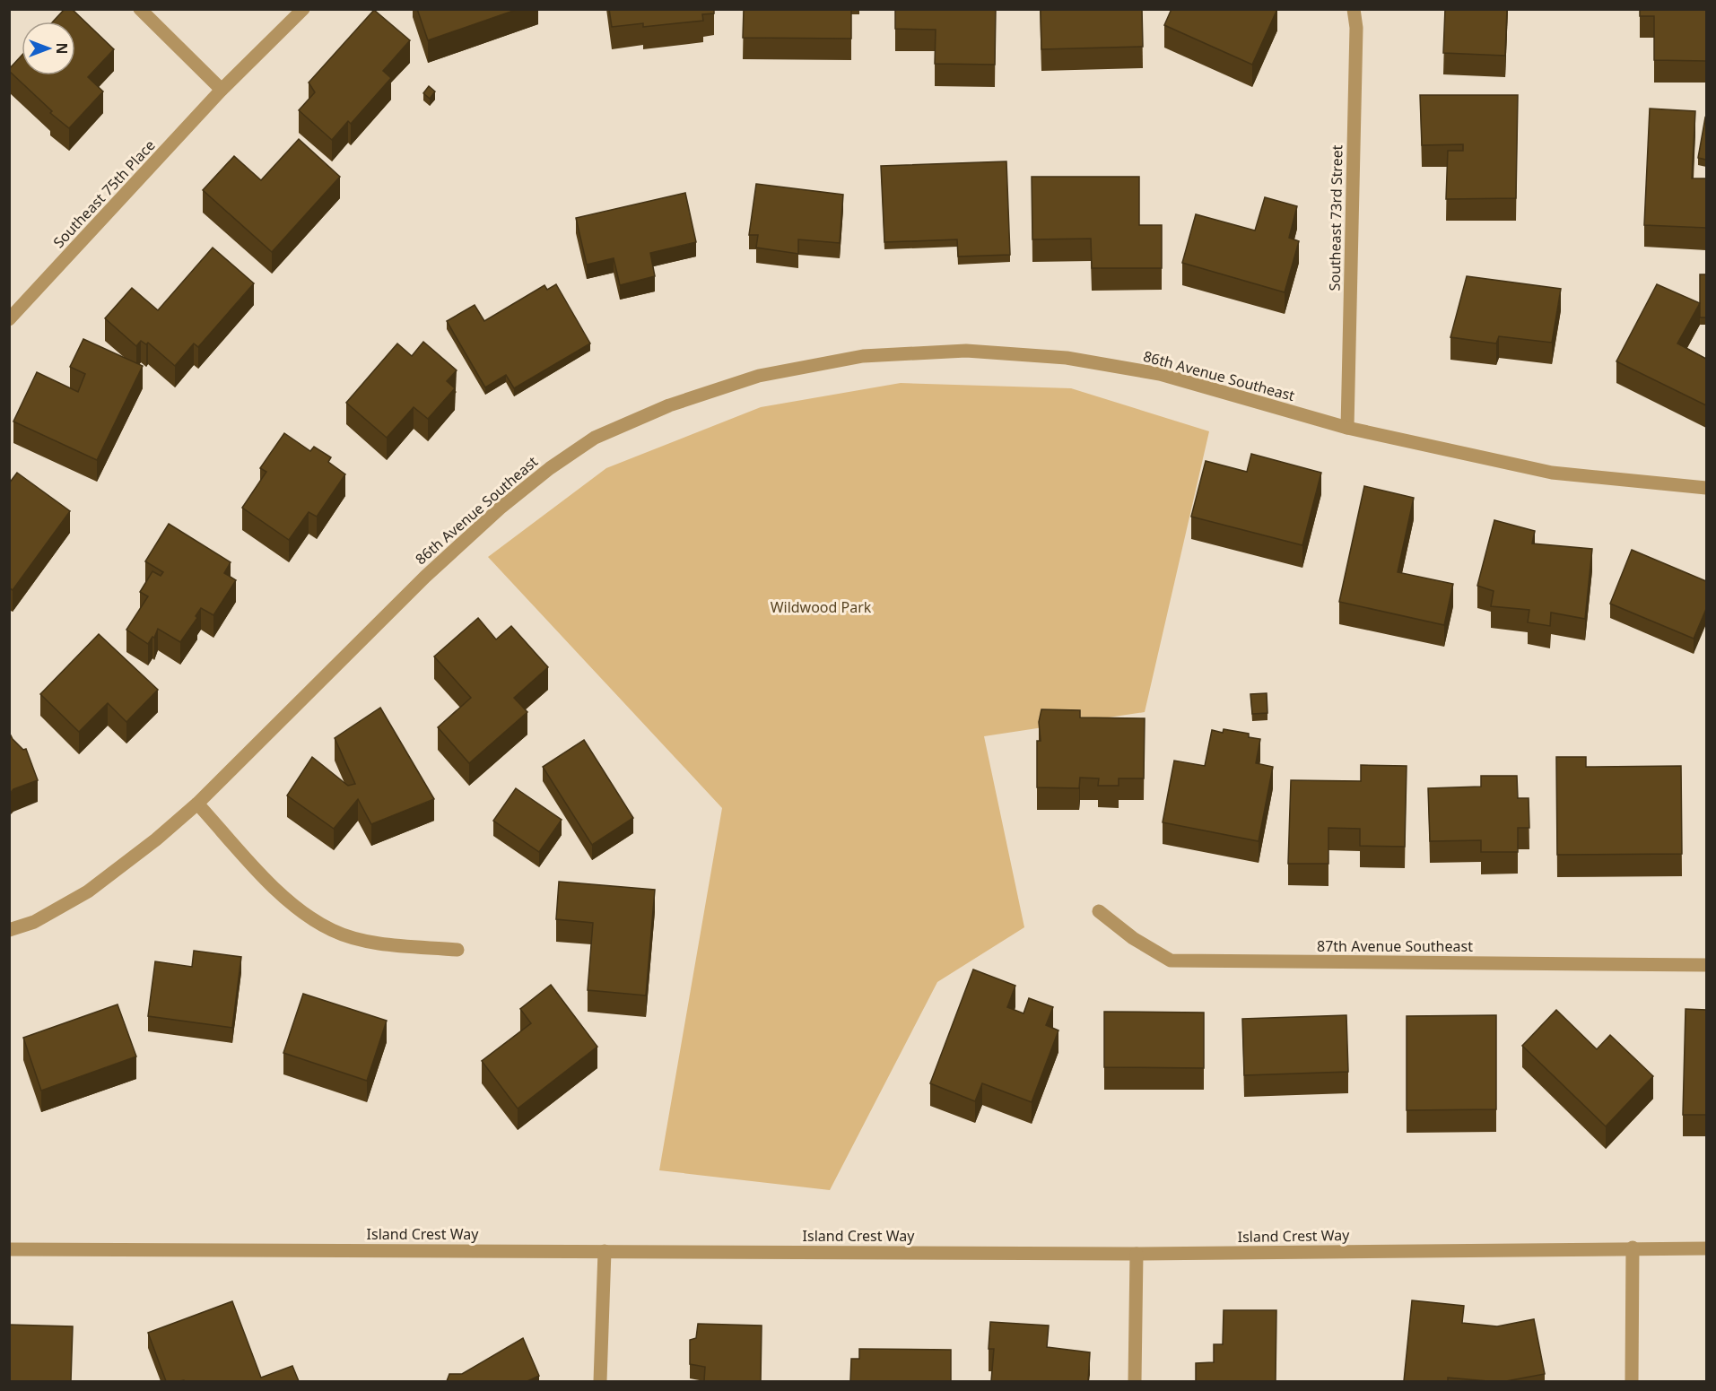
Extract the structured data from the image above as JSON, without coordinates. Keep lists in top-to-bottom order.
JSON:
{
  "streets": {
    "street": [
      "Southeast 75th Place",
      "Southeast 73rd Street",
      "86th Avenue Southeast",
      "87th Avenue Southeast",
      "Island Crest Way"
    ]
  },
  "crossings": [
    ["Southeast 73rd Street", "86th Avenue Southeast"]
  ],
  "parks": ["Wildwood Park"],
  "north": "right"
}
